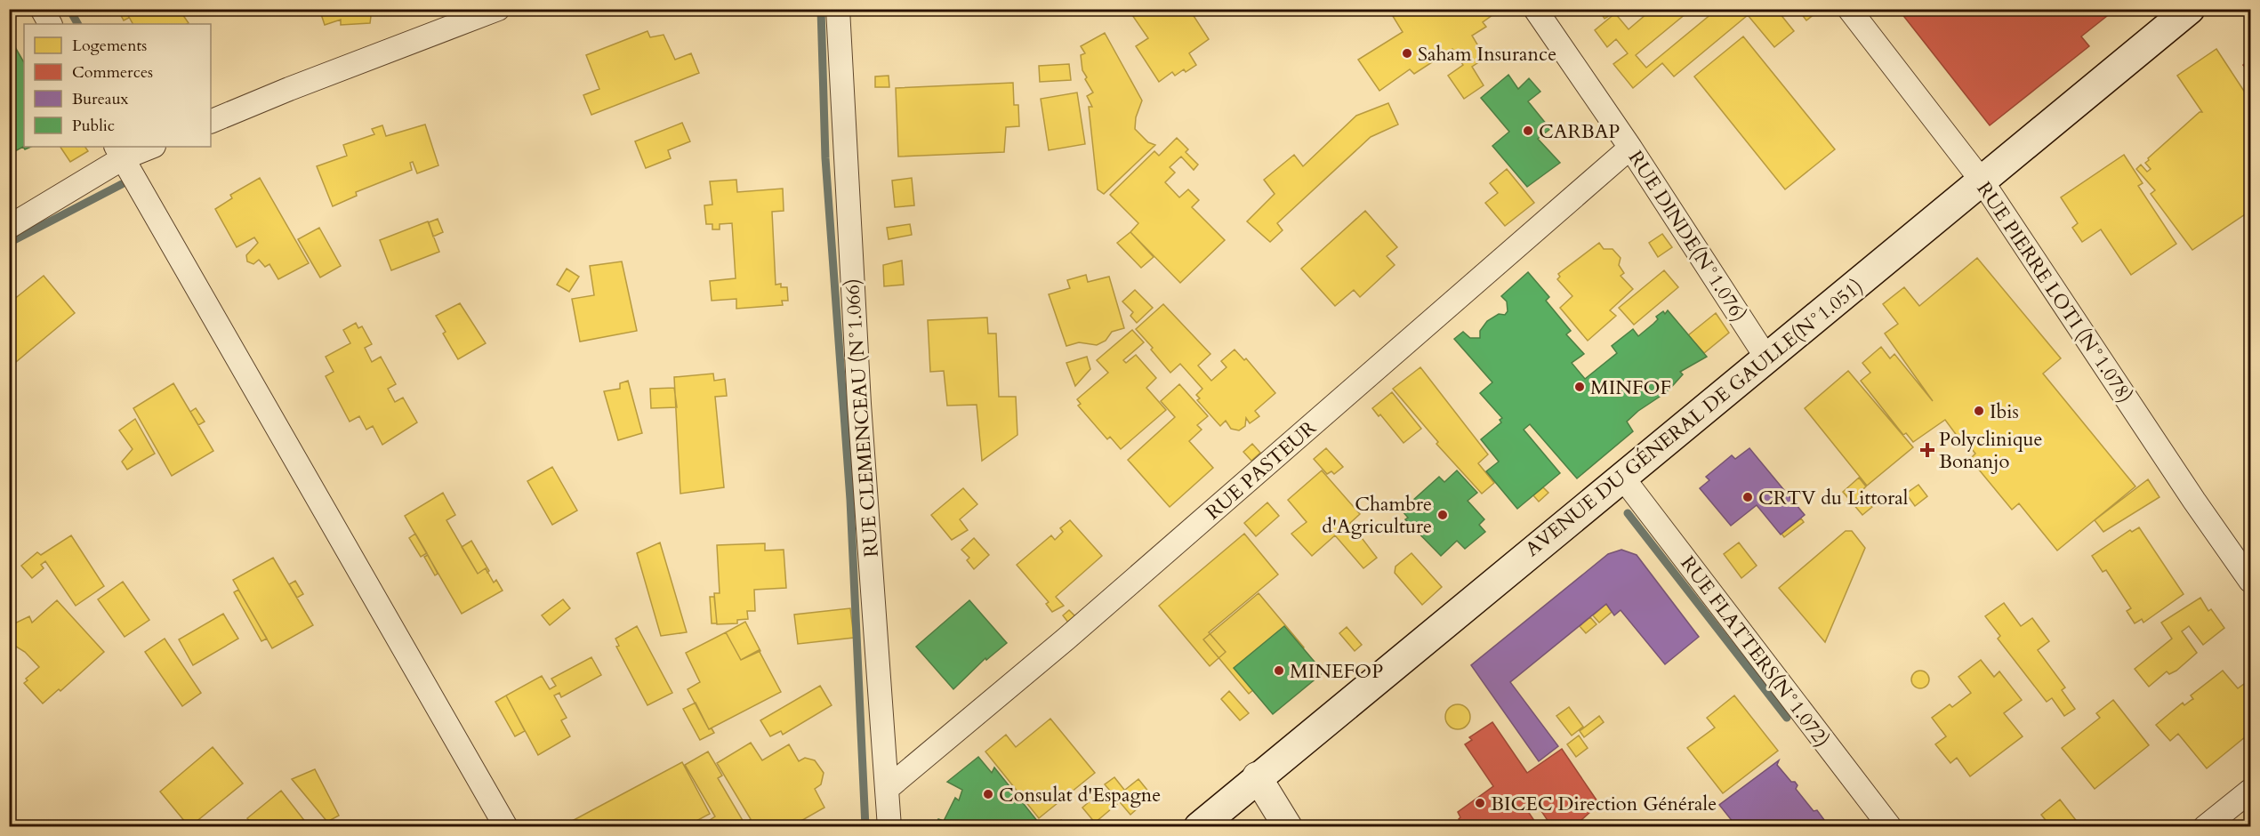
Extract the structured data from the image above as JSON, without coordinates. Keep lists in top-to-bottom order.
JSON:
{
  "streets": {
    "main road": ["AVENUE DU GÉNERAL DE GAULLE(N°1.051)"],
    "street": [
      "RUE DINDE(N°1.076)",
      "RUE PIERRE LOTI (N°1.078)",
      "RUE CLEMENCEAU (N°1.066)",
      "RUE PASTEUR",
      "RUE FLATTERS(N°1.072)"
    ]
  },
  "crossings": [
    ["RUE DINDE(N°1.076)", "AVENUE DU GÉNERAL DE GAULLE(N°1.051)"],
    ["RUE DINDE(N°1.076)", "RUE PASTEUR"],
    ["RUE PIERRE LOTI (N°1.078)", "AVENUE DU GÉNERAL DE GAULLE(N°1.051)"],
    ["AVENUE DU GÉNERAL DE GAULLE(N°1.051)", "RUE FLATTERS(N°1.072)"],
    ["RUE CLEMENCEAU (N°1.066)", "RUE PASTEUR"]
  ],
  "places": {
    "other": [
      "Saham Insurance",
      "CARBAP",
      "MINFOF",
      "Ibis",
      "CRTV du Littoral",
      "Chambre d'Agriculture",
      "MINEFOP",
      "Consulat d'Espagne",
      "BICEC Direction Générale"
    ],
    "health": ["Polyclinique Bonanjo"]
  },
  "legend": [
    "Logements",
    "Commerces",
    "Bureaux",
    "Public"
  ]
}
